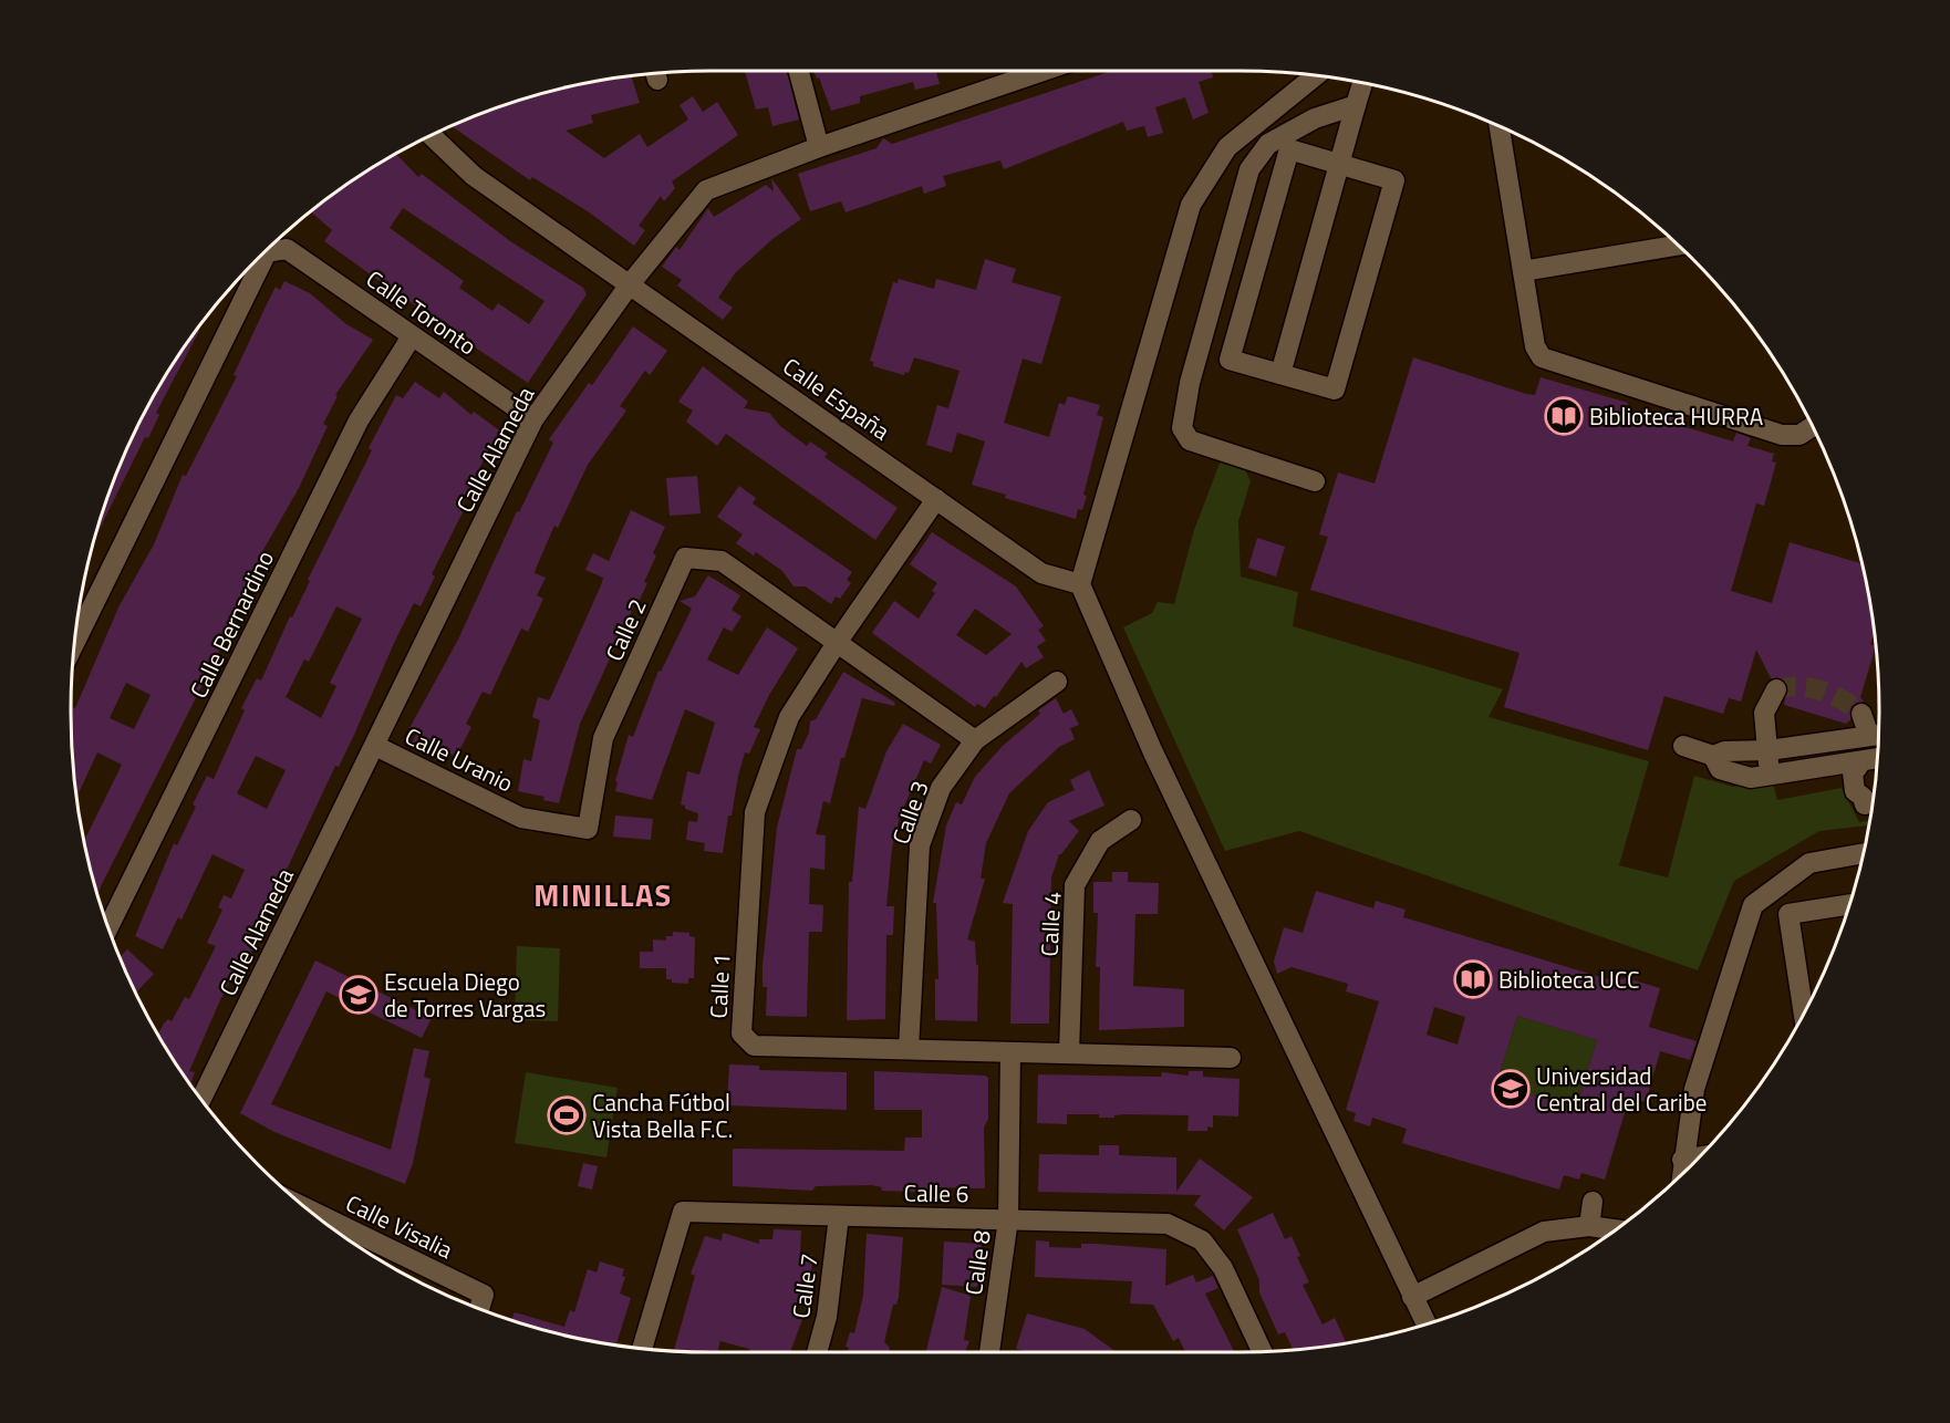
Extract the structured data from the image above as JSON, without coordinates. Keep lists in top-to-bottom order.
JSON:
{
  "streets": {
    "street": [
      "Calle Toronto",
      "Calle España",
      "Calle Alameda",
      "Calle Bernardino",
      "Calle 2",
      "Calle Uranio",
      "Calle 3",
      "Calle 4",
      "Calle 1",
      "Calle 6",
      "Calle Visalia",
      "Calle 8",
      "Calle 7"
    ]
  },
  "crossings": [
    ["Calle Toronto", "Calle Alameda"],
    ["Calle Toronto", "Calle Bernardino"],
    ["Calle España", "Calle Alameda"],
    ["Calle España", "Calle 1"],
    ["Calle Alameda", "Calle Uranio"],
    ["Calle 2", "Calle Uranio"],
    ["Calle 2", "Calle 1"],
    ["Calle 3", "Calle 1"],
    ["Calle 4", "Calle 1"],
    ["Calle 1", "Calle 8"],
    ["Calle 6", "Calle 8"],
    ["Calle 6", "Calle 7"]
  ],
  "districts": ["MINILLAS"],
  "places": {
    "library": ["Biblioteca HURRA", "Biblioteca UCC"],
    "school or university": ["Escuela Diego de Torres Vargas", "Universidad Central del Caribe"],
    "sports": ["Cancha Fútbol Vista Bella F.C."]
  }
}
